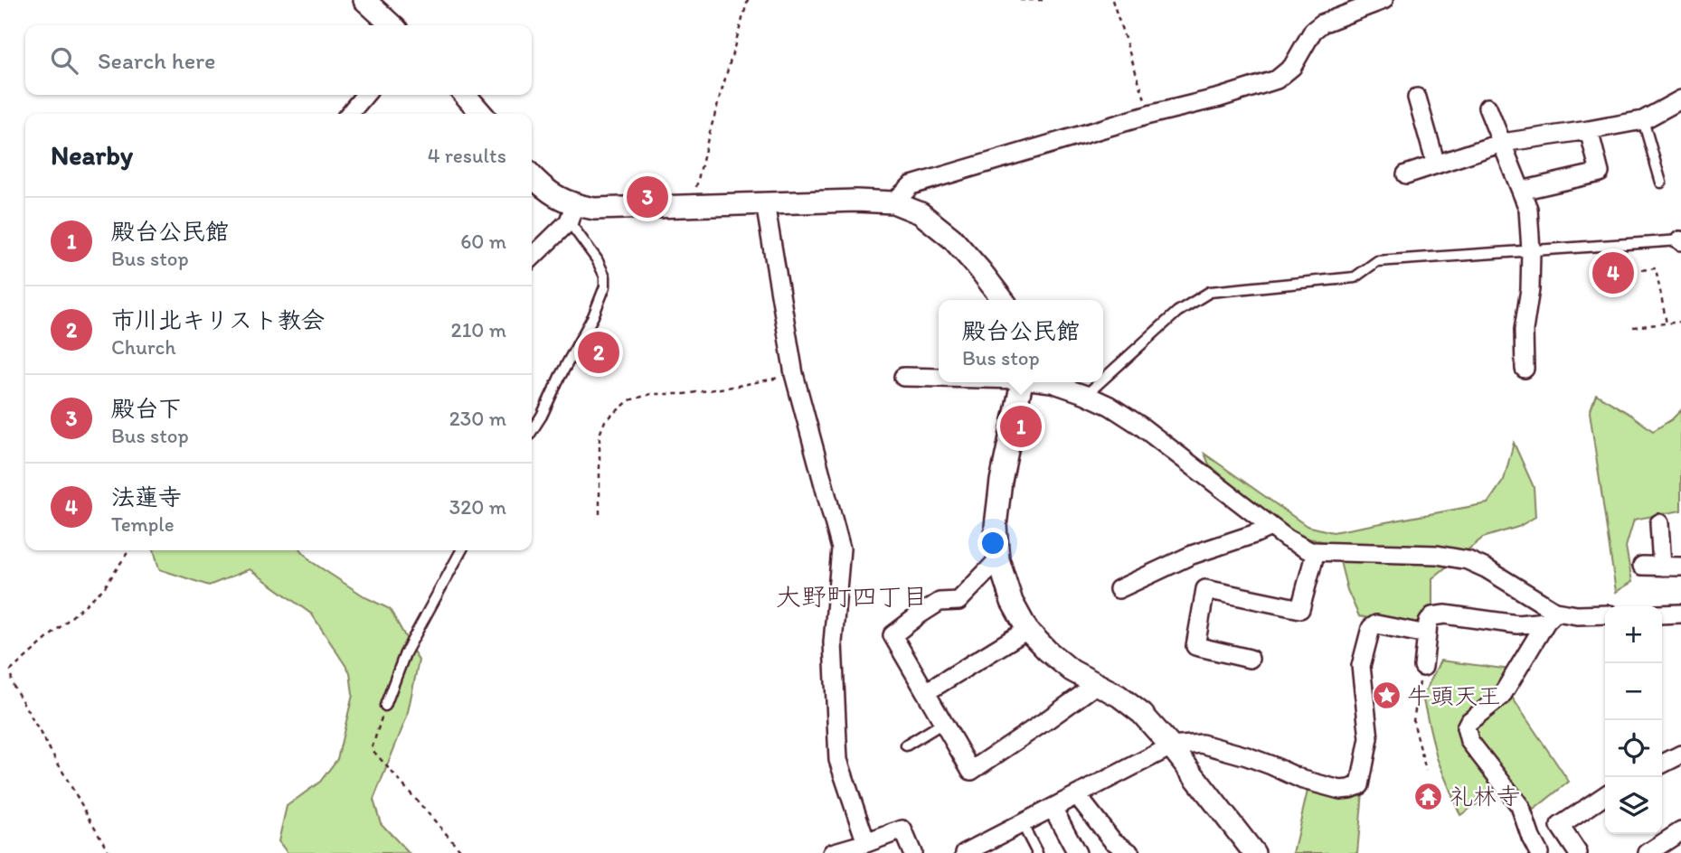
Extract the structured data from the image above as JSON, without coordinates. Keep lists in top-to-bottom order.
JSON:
{
  "districts": ["大野町四丁目"],
  "places": {
    "place": ["牛頭天王"],
    "temple": ["礼林寺"]
  },
  "page": {
    "search": "Search here",
    "heading": ["Nearby", "4 results"],
    "pins": [
      "3",
      "4",
      "2",
      "1"
    ],
    "list": [
      {
        "mark": "1",
        "name": "殿台公民館",
        "note": "Bus stop",
        "value": "60 m"
      },
      {
        "mark": "2",
        "name": "市川北キリスト教会",
        "note": "Church",
        "value": "210 m"
      },
      {
        "mark": "3",
        "name": "殿台下",
        "note": "Bus stop",
        "value": "230 m"
      },
      {
        "mark": "4",
        "name": "法蓮寺",
        "note": "Temple",
        "value": "320 m"
      }
    ],
    "popup": ["殿台公民館", "Bus stop"],
    "map_buttons": ["+", "−"]
  }
}
